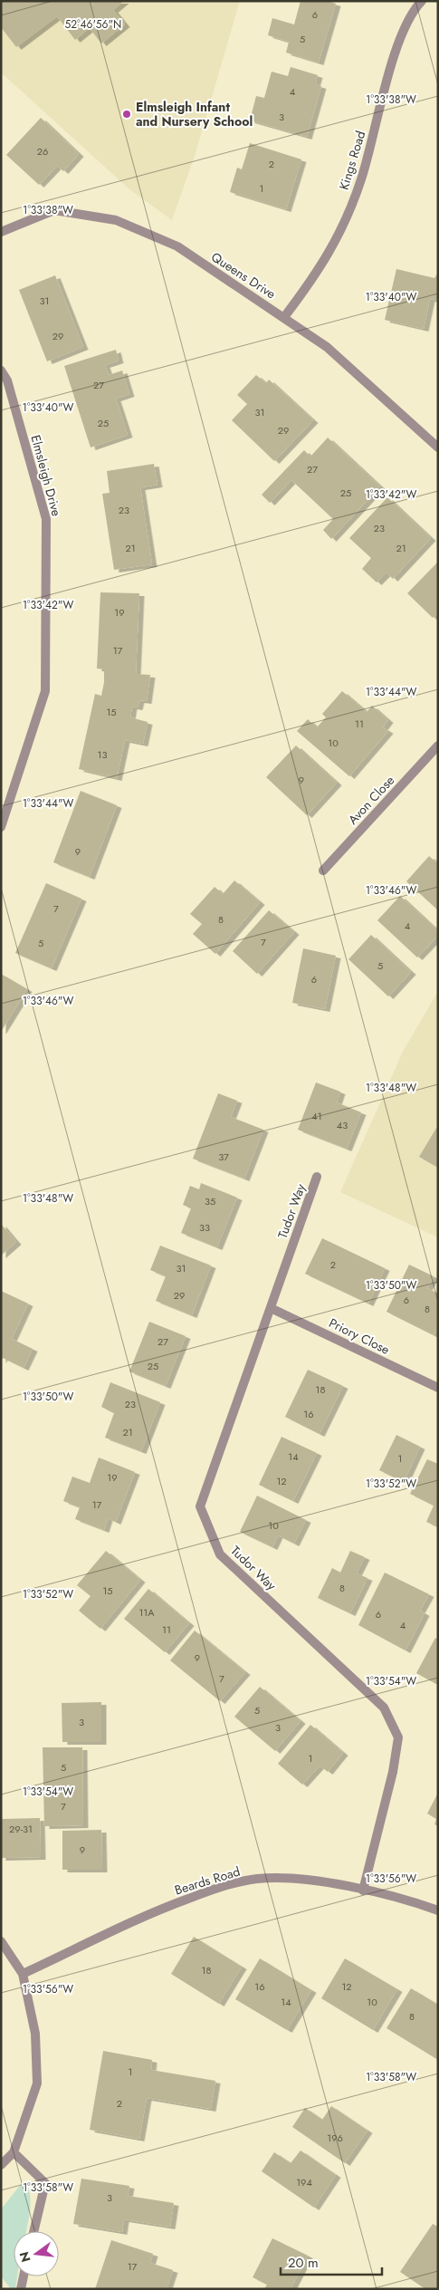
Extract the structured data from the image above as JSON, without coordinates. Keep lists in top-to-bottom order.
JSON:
{
  "streets": {
    "street": [
      "Kings Road",
      "Queens Drive",
      "Elmsleigh Drive",
      "Avon Close",
      "Tudor Way",
      "Priory Close",
      "Beards Road"
    ]
  },
  "crossings": [
    ["Kings Road", "Queens Drive"],
    ["Tudor Way", "Priory Close"],
    ["Tudor Way", "Beards Road"]
  ],
  "places": ["Elmsleigh Infant and Nursery School"],
  "house_numbers": [
    "6",
    "5",
    "4",
    "3",
    "26",
    "2",
    "1",
    "31",
    "29",
    "27",
    "31",
    "25",
    "29",
    "27",
    "25",
    "23",
    "23",
    "21",
    "21",
    "19",
    "17",
    "15",
    "11",
    "10",
    "13",
    "9",
    "9",
    "7",
    "8",
    "4",
    "7",
    "5",
    "5",
    "6",
    "41",
    "43",
    "37",
    "35",
    "33",
    "2",
    "31",
    "29",
    "6",
    "8",
    "27",
    "25",
    "18",
    "23",
    "16",
    "21",
    "14",
    "1",
    "19",
    "12",
    "17",
    "10",
    "8",
    "15",
    "11A",
    "6",
    "4",
    "11",
    "9",
    "7",
    "5",
    "3",
    "3",
    "1",
    "5",
    "7",
    "29-31",
    "9",
    "18",
    "16",
    "12",
    "14",
    "10",
    "8",
    "1",
    "2",
    "196",
    "194",
    "3",
    "17"
  ],
  "scale_bar": "20 m",
  "north": "left",
  "coordinates": [
    "52°46'56\"N",
    "1°33'38\"W",
    "1°33'40\"W",
    "1°33'42\"W",
    "1°33'44\"W",
    "1°33'46\"W",
    "1°33'48\"W",
    "1°33'50\"W",
    "1°33'52\"W",
    "1°33'54\"W",
    "1°33'56\"W",
    "1°33'58\"W"
  ]
}
